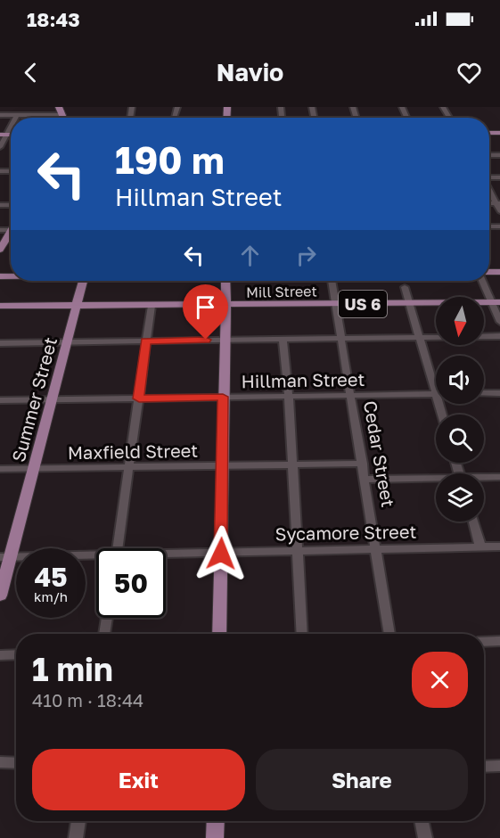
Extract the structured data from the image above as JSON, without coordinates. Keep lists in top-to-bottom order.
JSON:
{
  "streets": {
    "main road": ["Mill Street", "US 6", "Summer Street"],
    "street": [
      "Hillman Street",
      "Maxfield Street",
      "Cedar Street",
      "Sycamore Street"
    ]
  },
  "crossings": [
    ["Mill Street", "Summer Street"],
    ["Mill Street", "Cedar Street"],
    ["Hillman Street", "Summer Street"],
    ["Hillman Street", "Cedar Street"],
    ["Summer Street", "Maxfield Street"],
    ["Summer Street", "Sycamore Street"],
    ["Maxfield Street", "Cedar Street"],
    ["Cedar Street", "Sycamore Street"]
  ],
  "north": "bottom",
  "page": {
    "status": "18:43",
    "header": "Navio",
    "turn": ["190 m", "Hillman Street"],
    "speed": "45 km/h",
    "limit": "50",
    "heading": ["1 min", "410 m · 18:44"],
    "buttons": ["Exit", "Share"]
  }
}
